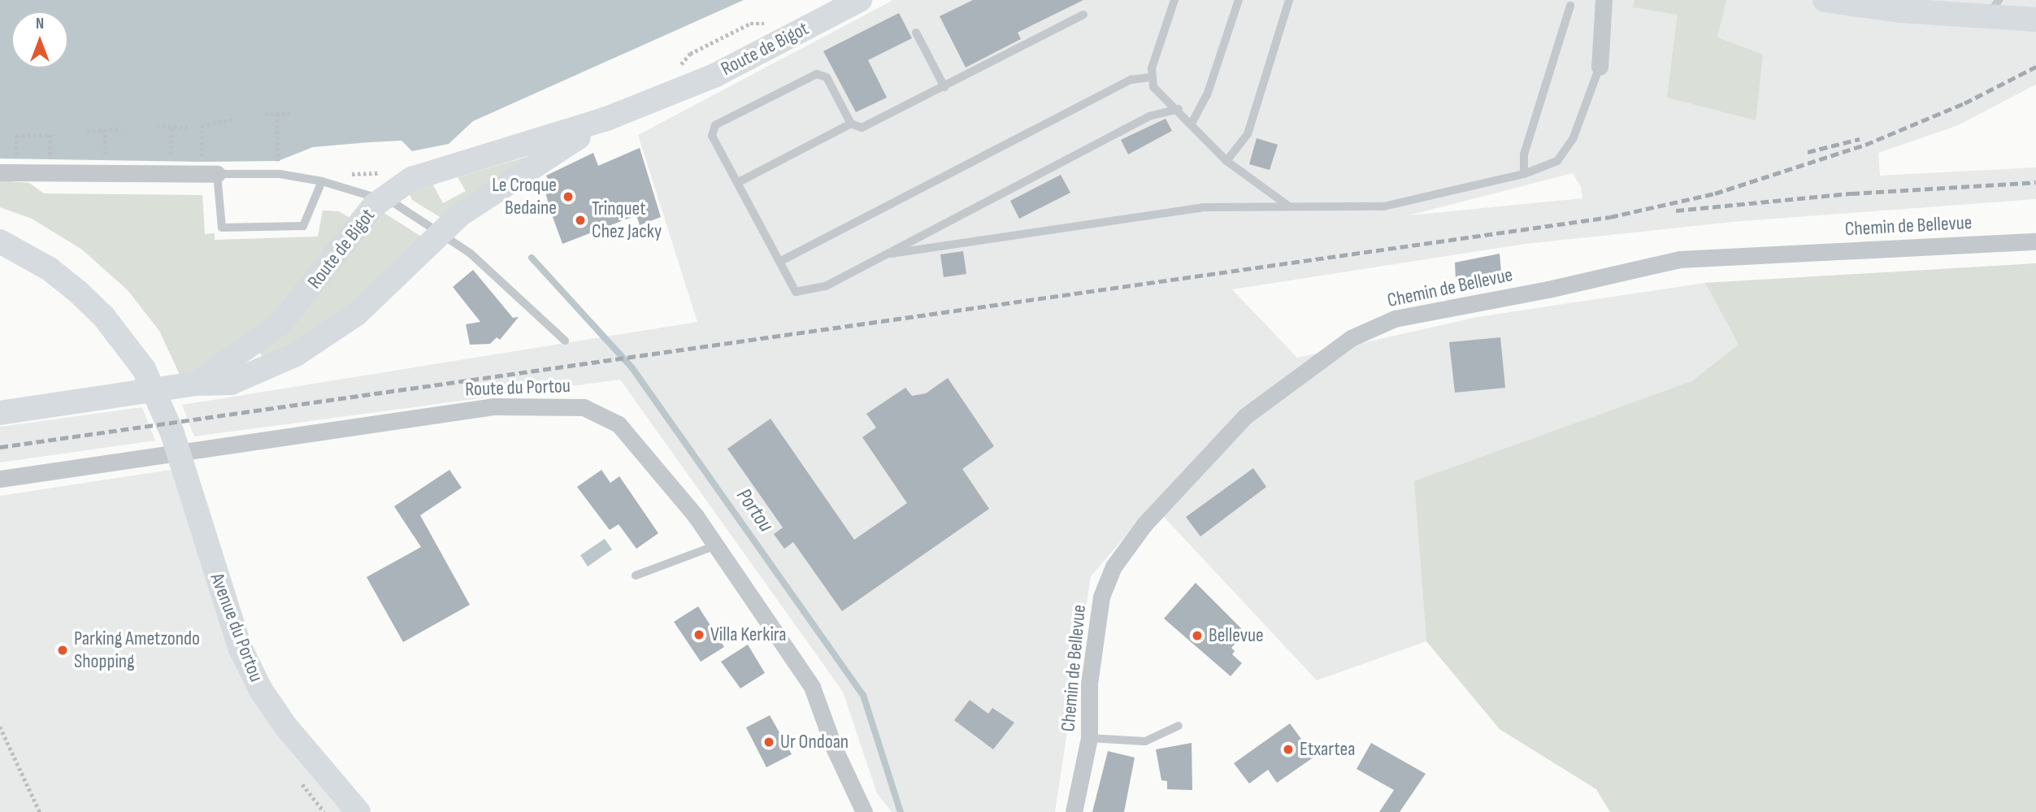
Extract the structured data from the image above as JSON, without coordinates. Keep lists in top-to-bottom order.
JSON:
{
  "streets": {
    "main road": ["Route de Bigot", "Avenue du Portou"],
    "street": ["Chemin de Bellevue", "Route du Portou"]
  },
  "water": ["Portou"],
  "places": [
    "Le Croque Bedaine",
    "Trinquet Chez Jacky",
    "Villa Kerkira",
    "Bellevue",
    "Parking Ametzondo Shopping",
    "Ur Ondoan",
    "Etxartea"
  ],
  "north": "top"
}
